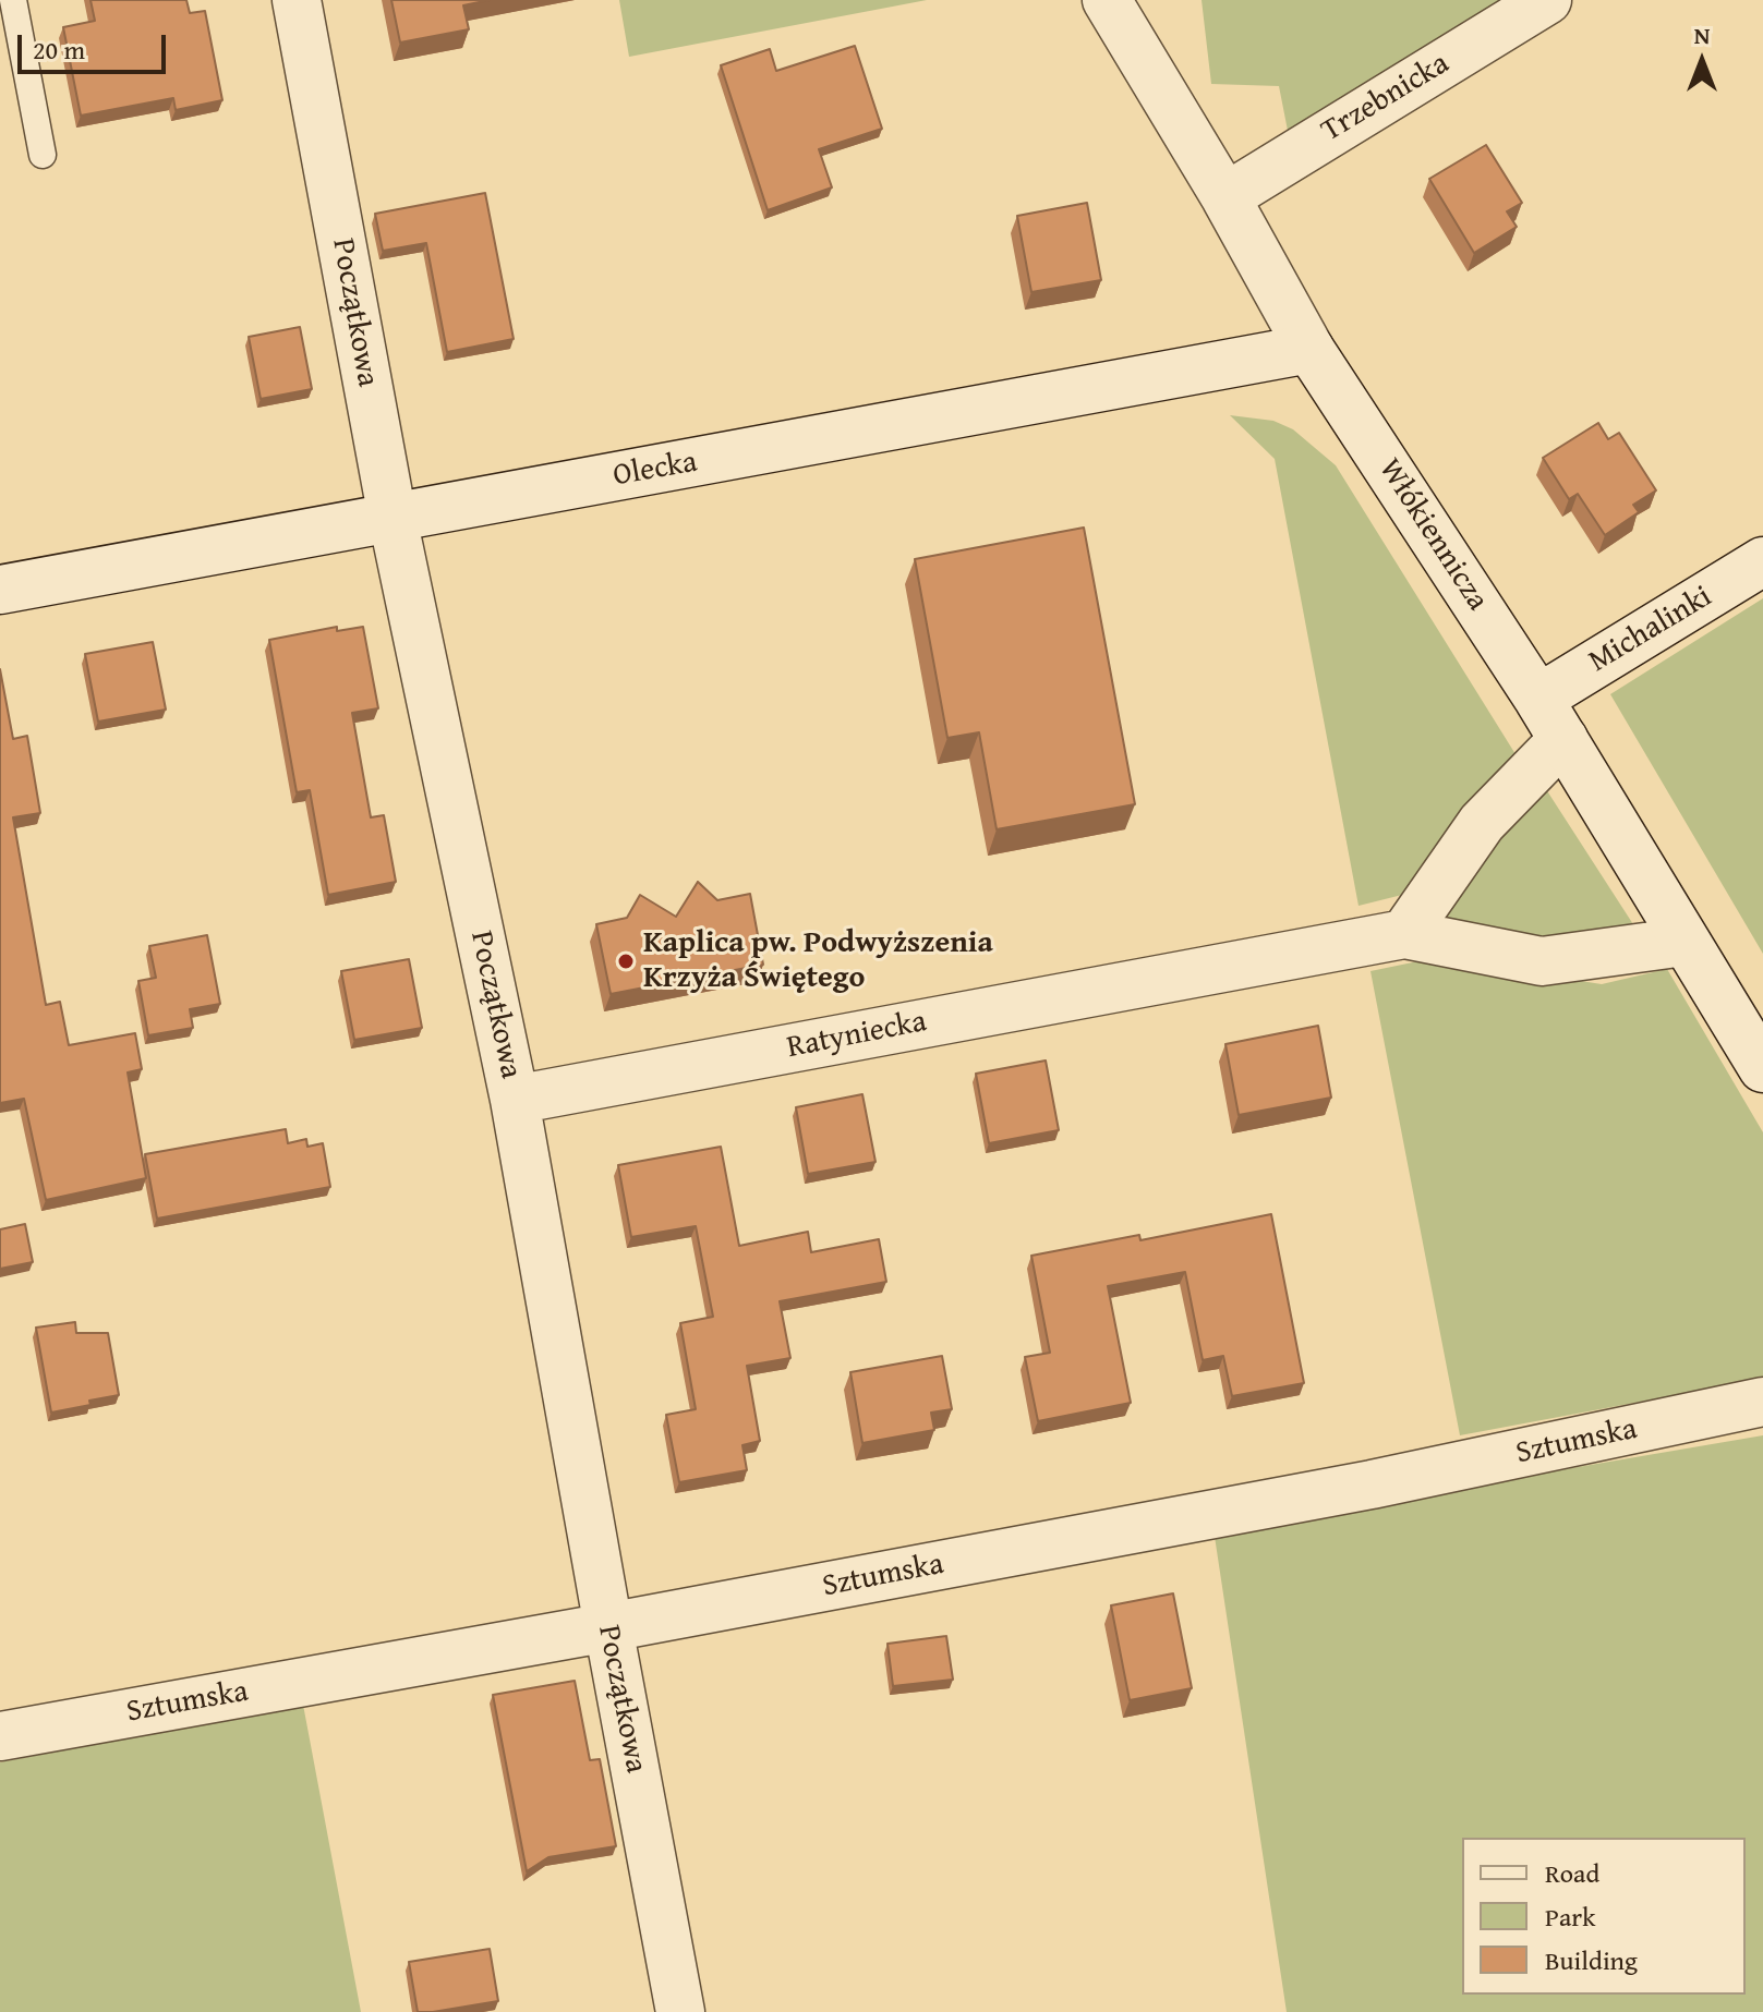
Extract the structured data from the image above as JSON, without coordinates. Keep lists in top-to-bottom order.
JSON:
{
  "streets": {
    "street": [
      "Trzebnicka",
      "Początkowa",
      "Olecka",
      "Włókiennicza",
      "Michalinki",
      "Ratyniecka",
      "Sztumska"
    ]
  },
  "crossings": [
    ["Trzebnicka", "Włókiennicza"],
    ["Początkowa", "Olecka"],
    ["Początkowa", "Ratyniecka"],
    ["Początkowa", "Sztumska"],
    ["Olecka", "Włókiennicza"],
    ["Włókiennicza", "Michalinki"],
    ["Włókiennicza", "Ratyniecka"]
  ],
  "places": ["Kaplica pw. Podwyższenia Krzyża Świętego"],
  "legend": ["Road", "Park", "Building"],
  "scale_bar": "20 m",
  "north": "top"
}
